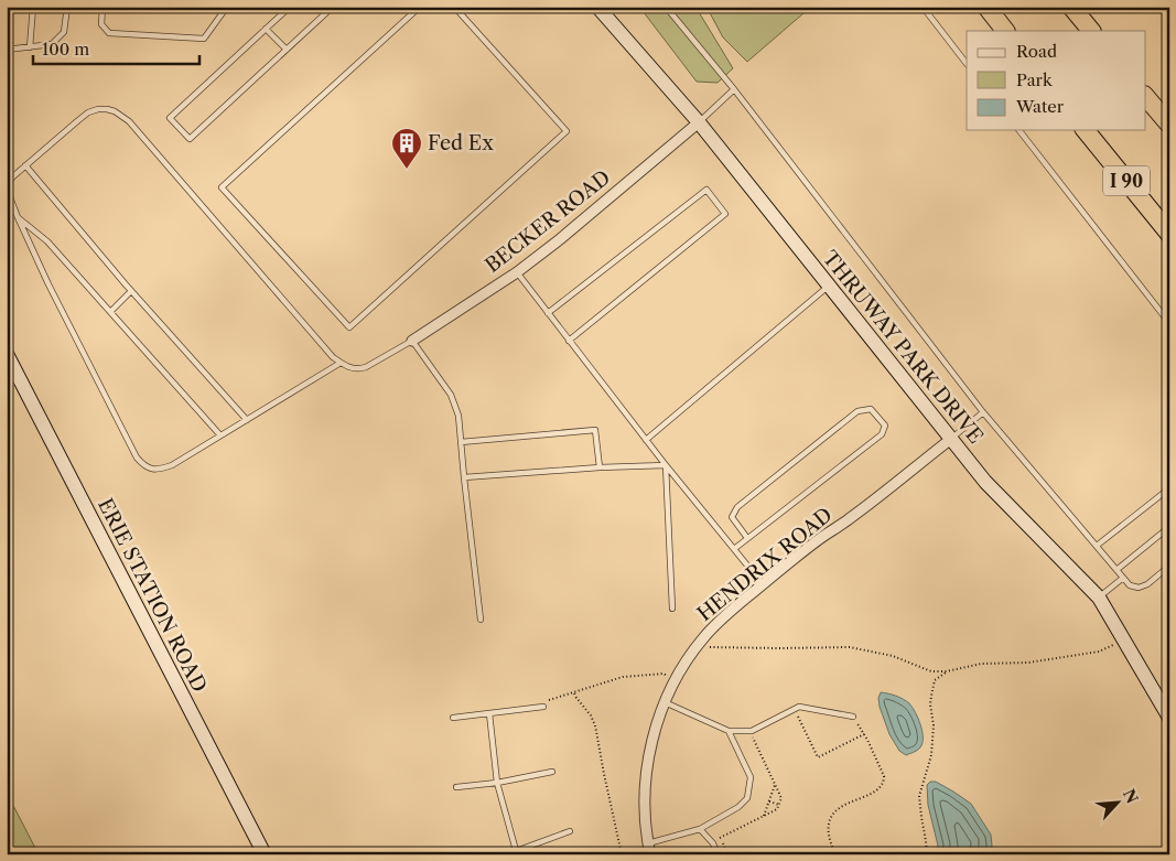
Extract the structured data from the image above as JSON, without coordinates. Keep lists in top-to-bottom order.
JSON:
{
  "streets": {
    "highway": ["I 90"],
    "main road": ["THRUWAY PARK DRIVE", "ERIE STATION ROAD"],
    "street": ["BECKER ROAD", "HENDRIX ROAD"]
  },
  "crossings": [
    ["BECKER ROAD", "THRUWAY PARK DRIVE"],
    ["THRUWAY PARK DRIVE", "HENDRIX ROAD"]
  ],
  "places": {
    "building": ["Fed Ex"]
  },
  "legend": ["Road", "Park", "Water"],
  "scale_bar": "100 m",
  "north": "top right"
}
